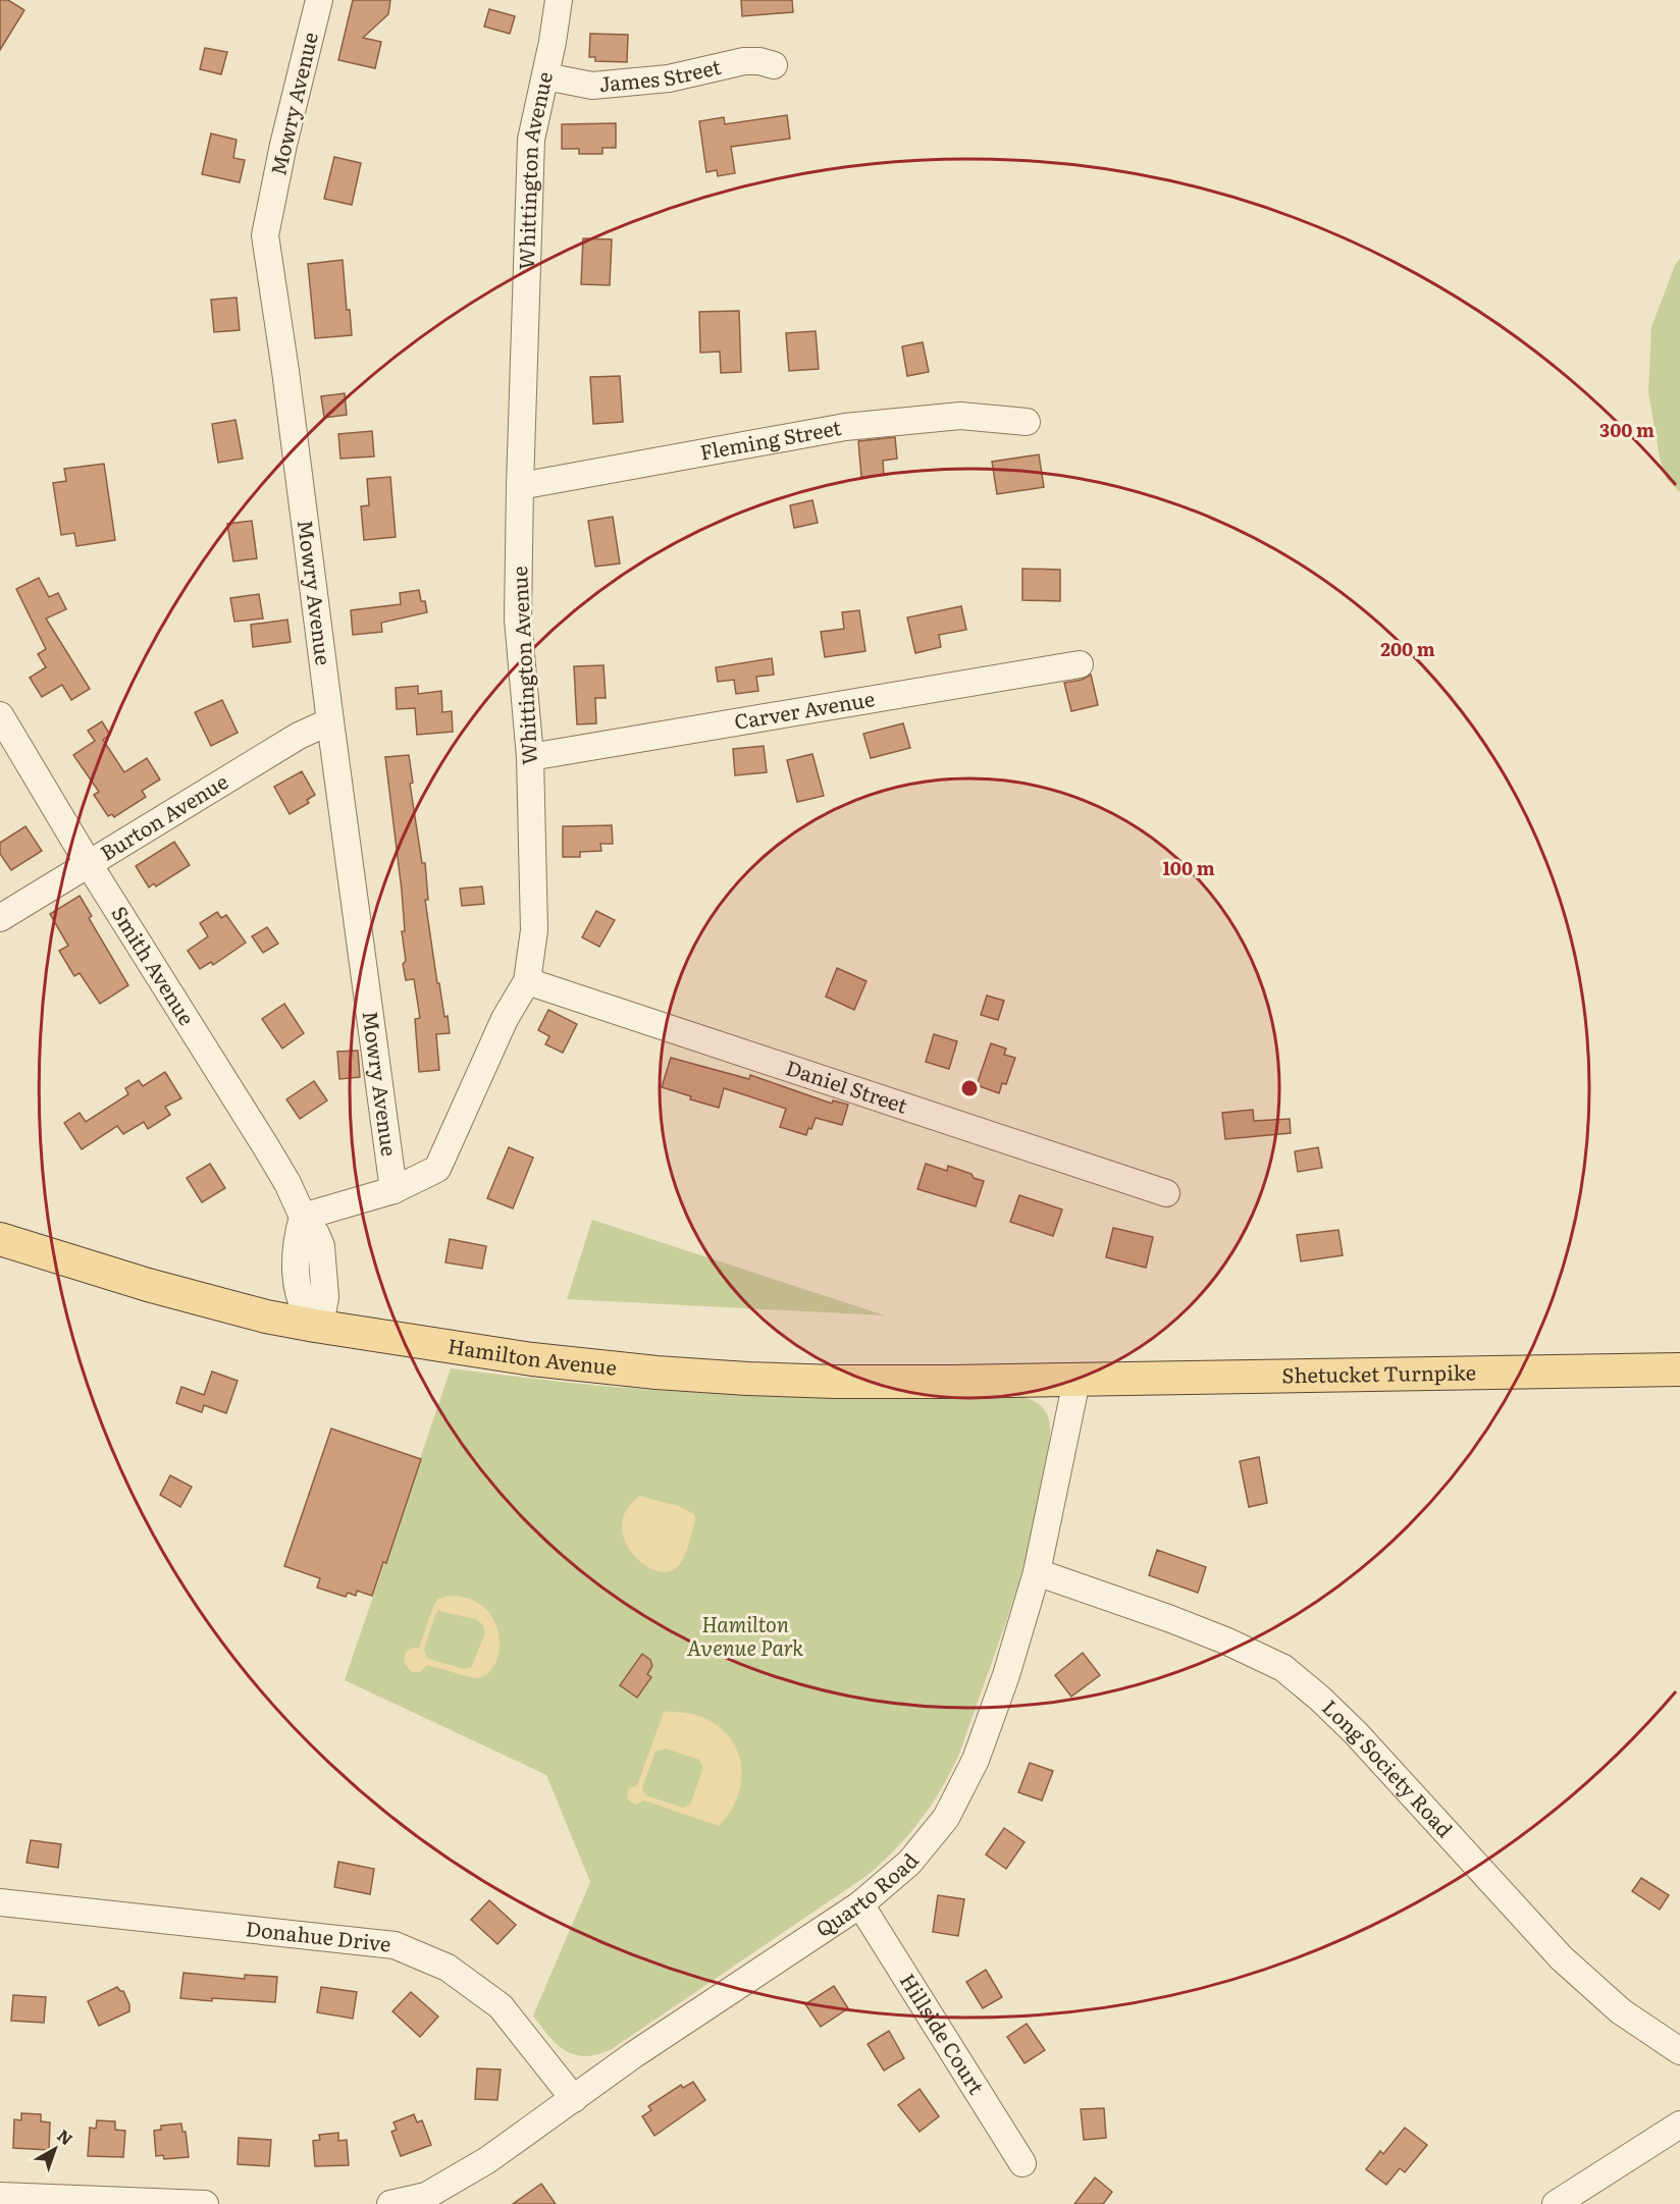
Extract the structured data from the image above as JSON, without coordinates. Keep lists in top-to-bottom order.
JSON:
{
  "streets": {
    "main road": ["Hamilton Avenue", "Shetucket Turnpike"],
    "street": [
      "James Street",
      "Mowry Avenue",
      "Whittington Avenue",
      "Fleming Street",
      "Carver Avenue",
      "Burton Avenue",
      "Smith Avenue",
      "Daniel Street",
      "Long Society Road",
      "Quarto Road",
      "Donahue Drive",
      "Hillside Court"
    ]
  },
  "crossings": [
    ["James Street", "Whittington Avenue"],
    ["Mowry Avenue", "Whittington Avenue"],
    ["Mowry Avenue", "Burton Avenue"],
    ["Whittington Avenue", "Fleming Street"],
    ["Whittington Avenue", "Carver Avenue"],
    ["Whittington Avenue", "Smith Avenue"],
    ["Whittington Avenue", "Daniel Street"],
    ["Burton Avenue", "Smith Avenue"],
    ["Smith Avenue", "Hamilton Avenue"],
    ["Hamilton Avenue", "Shetucket Turnpike"],
    ["Hamilton Avenue", "Quarto Road"],
    ["Shetucket Turnpike", "Quarto Road"],
    ["Long Society Road", "Quarto Road"],
    ["Quarto Road", "Donahue Drive"],
    ["Quarto Road", "Hillside Court"]
  ],
  "parks": ["Hamilton Avenue Park"],
  "north": "top right",
  "rings": ["300 m", "200 m", "100 m"]
}
